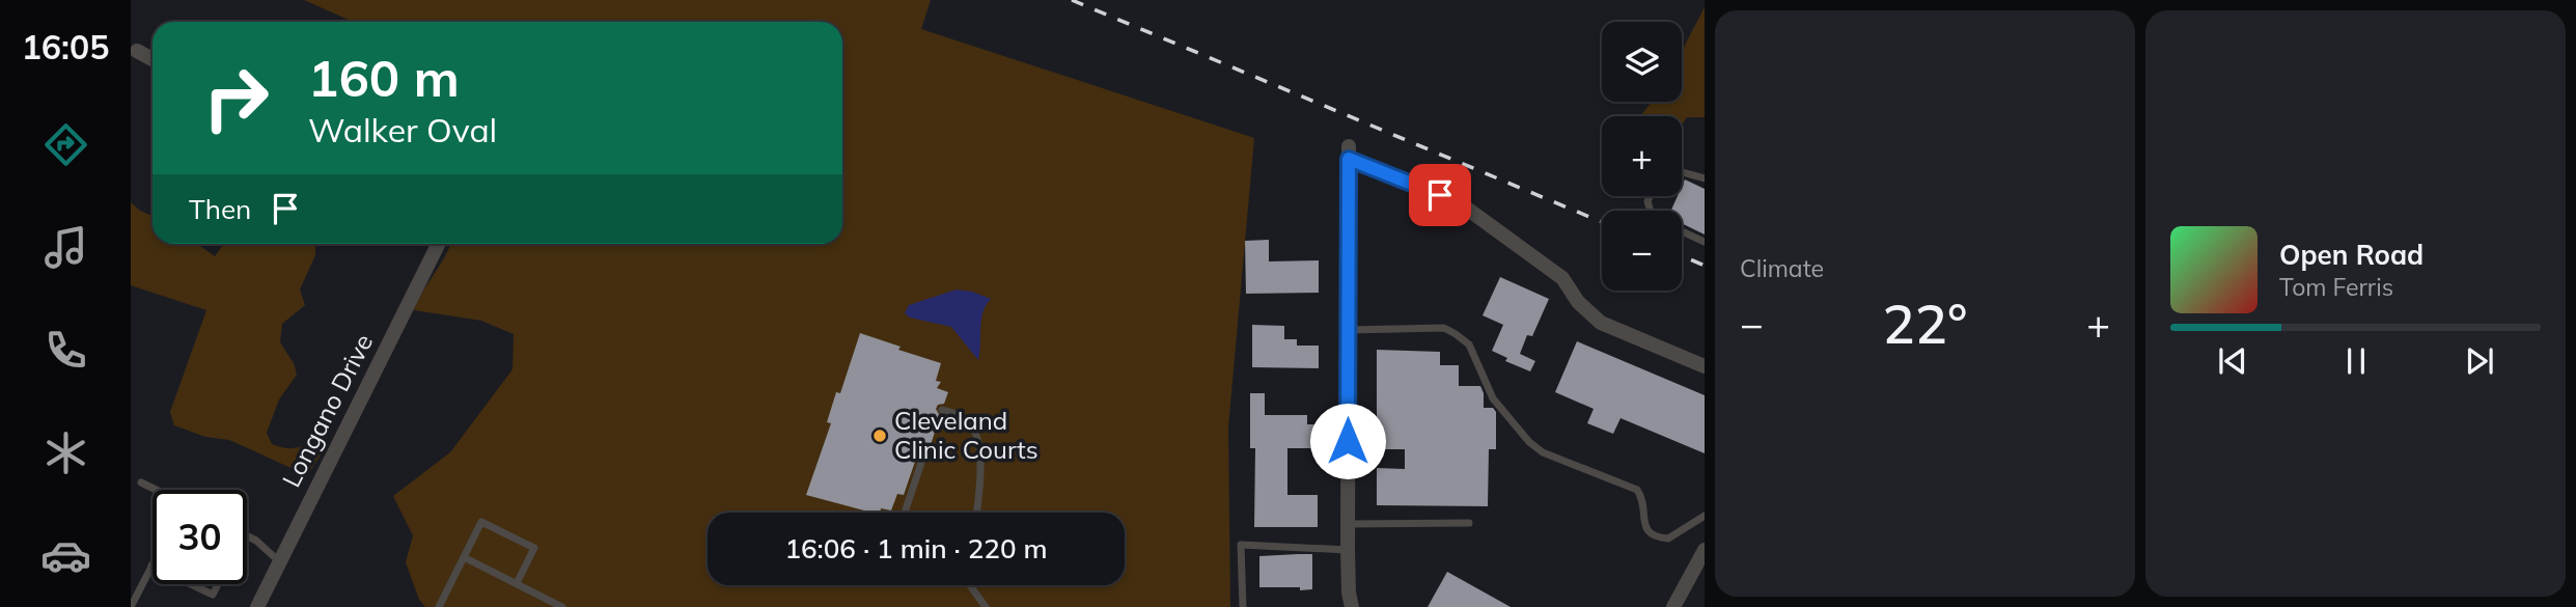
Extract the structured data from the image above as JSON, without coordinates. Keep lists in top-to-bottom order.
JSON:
{
  "streets": {
    "street": ["Longano Drive"]
  },
  "places": ["Cleveland Clinic Courts"],
  "page": {
    "tabs": "16:05",
    "tile": "Climate",
    "map_buttons": ["+", "−"],
    "turn": ["160 m", "Walker Oval"],
    "then": "Then",
    "song": ["Open Road", "Tom Ferris"],
    "heat": ["−", "22°", "+"],
    "limit": "30",
    "trip": "16:06 · 1 min · 220 m"
  }
}
